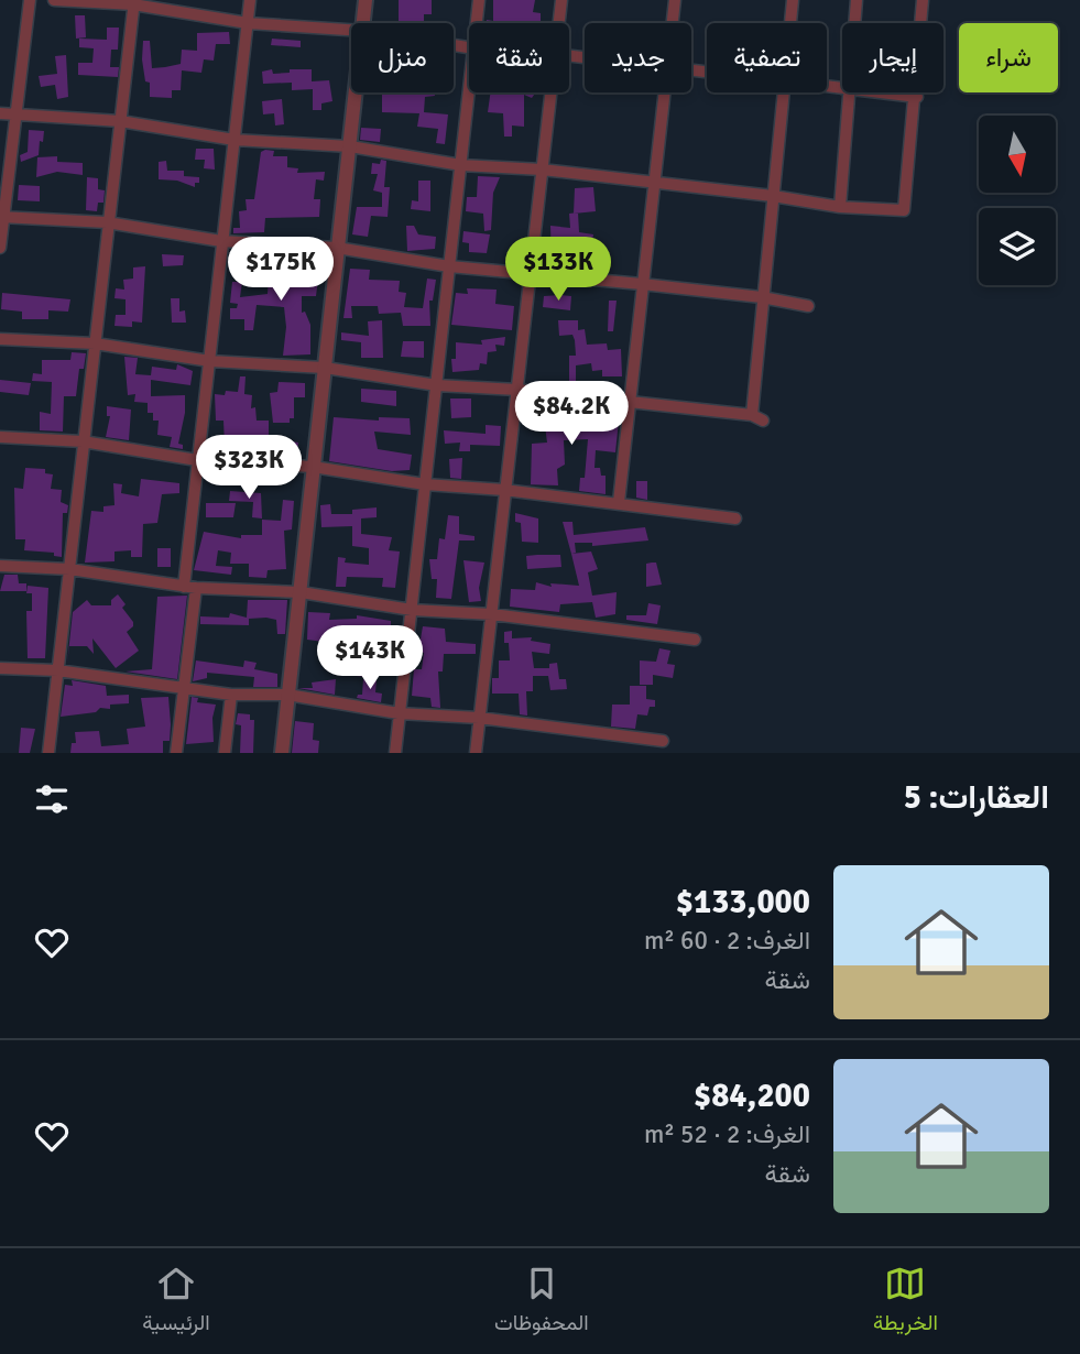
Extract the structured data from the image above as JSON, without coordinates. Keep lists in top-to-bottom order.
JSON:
{
  "north": "bottom",
  "page": {
    "chip": [
      "شراء",
      "إيجار",
      "تصفية",
      "جديد",
      "شقة",
      "منزل"
    ],
    "price": [
      "$175K",
      "$133K",
      "$84.2K",
      "$323K",
      "$143K"
    ],
    "heading": "العقارات: 5",
    "list": [
      {
        "name": "$133,000",
        "note": "الغرف: 2 · 60 m² · شقة"
      },
      {
        "name": "$84,200",
        "note": "الغرف: 2 · 52 m² · شقة"
      }
    ],
    "tabs": ["الخريطة", "المحفوظات", "الرئيسية"]
  }
}
